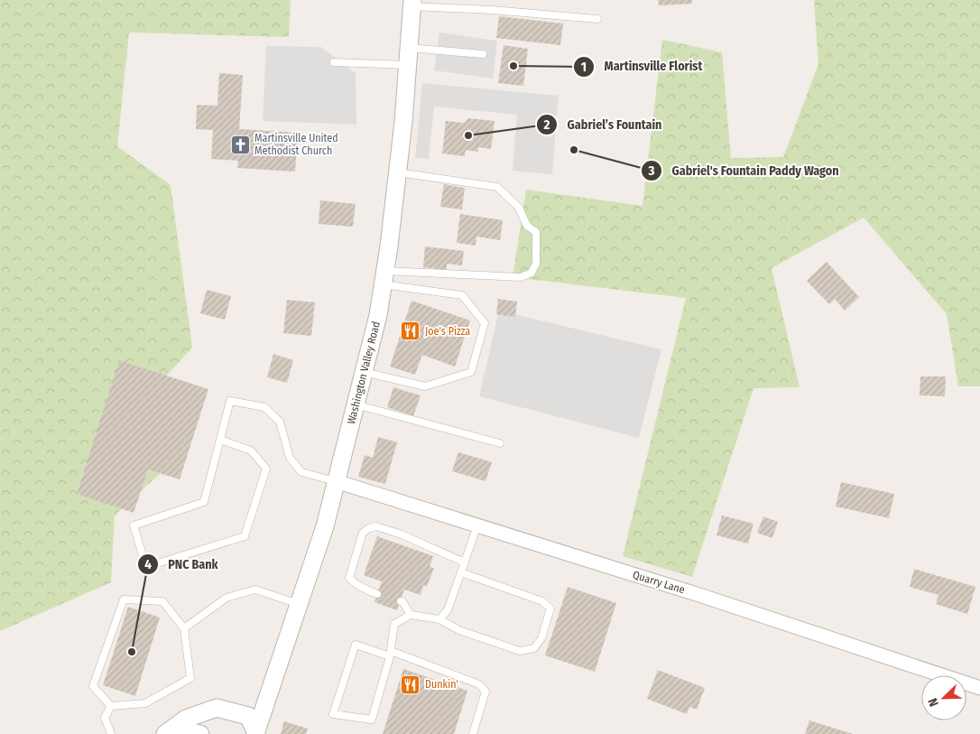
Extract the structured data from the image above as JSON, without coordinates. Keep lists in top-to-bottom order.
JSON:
{
  "streets": {
    "street": ["Washington Valley Road", "Quarry Lane"]
  },
  "crossings": [
    ["Washington Valley Road", "Quarry Lane"]
  ],
  "places": {
    "other": [
      "Martinsville Florist",
      "Gabriel’s Fountain",
      "Gabriel's Fountain Paddy Wagon",
      "PNC Bank"
    ],
    "church": ["Martinsville United Methodist Church"],
    "restaurant": ["Joe's Pizza", "Dunkin'"]
  },
  "north": "bottom left"
}
